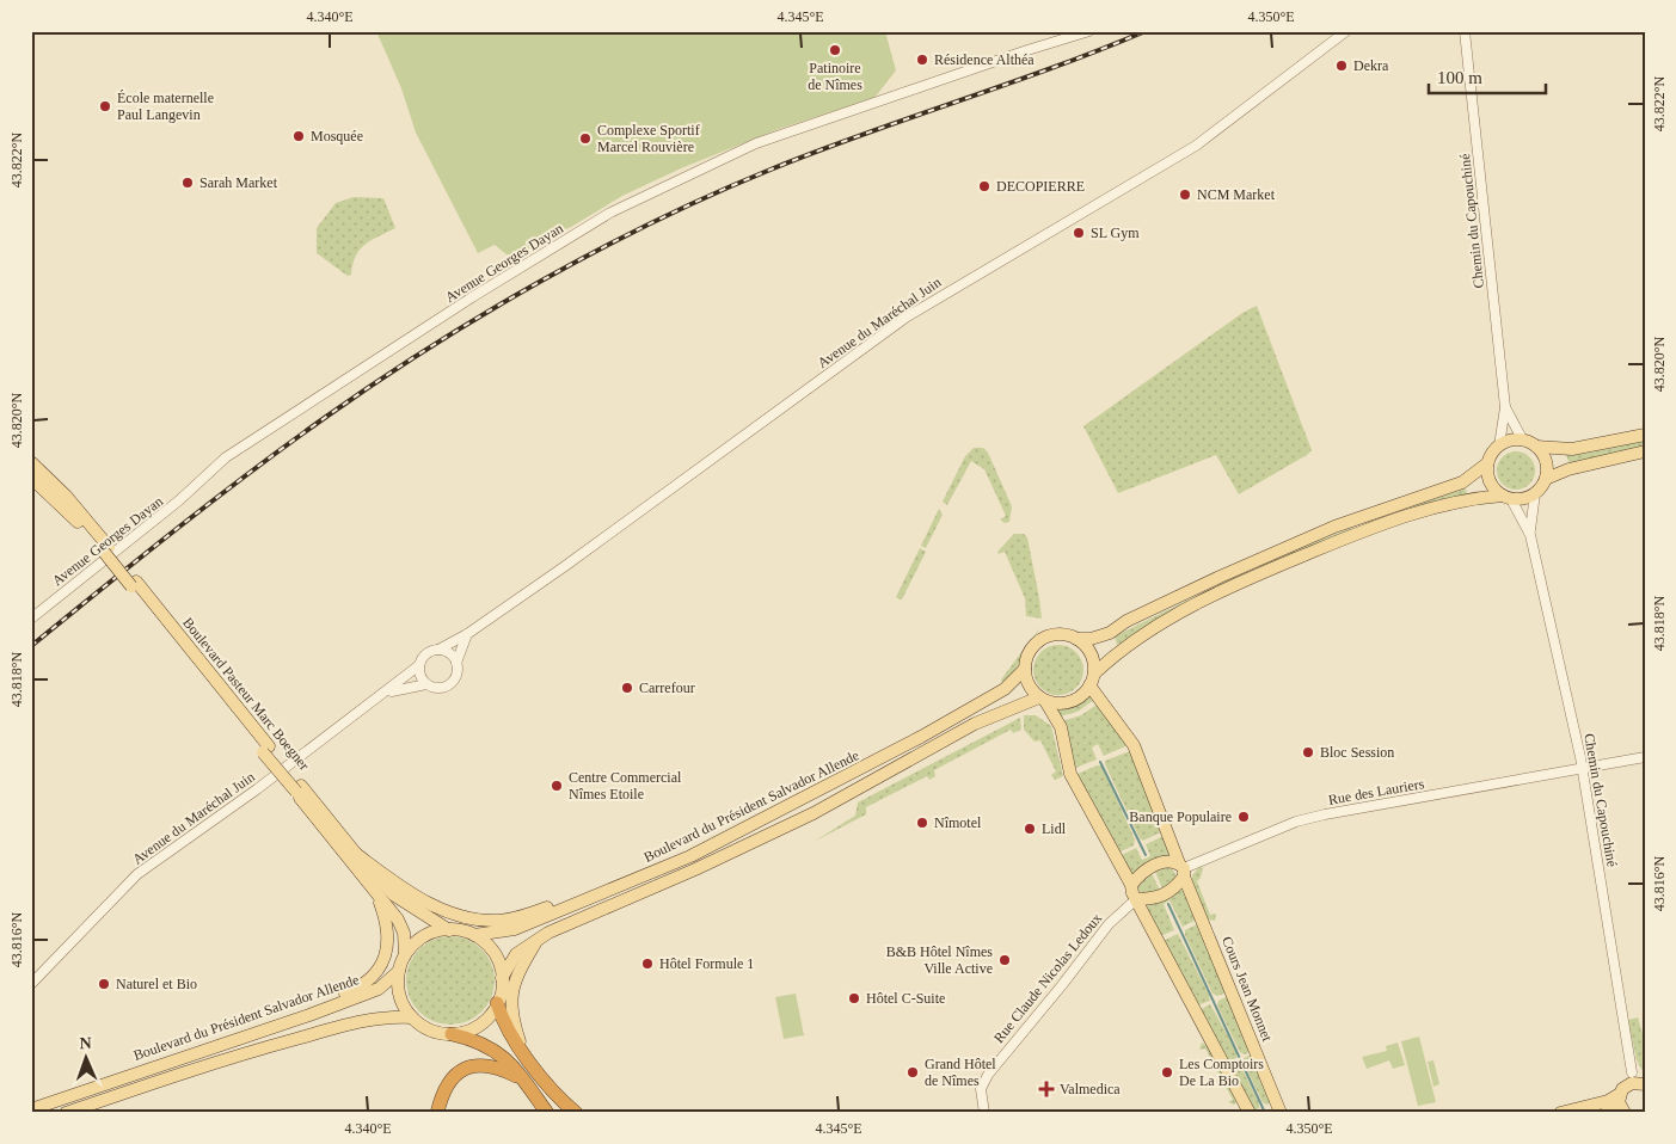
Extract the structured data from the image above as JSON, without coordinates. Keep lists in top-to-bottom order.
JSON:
{
  "streets": {
    "main road": ["Boulevard Pasteur Marc Boegner", "Boulevard du Président Salvador Allende", "Cours Jean Monnet"],
    "street": [
      "Chemin du Capouchiné",
      "Avenue Georges Dayan",
      "Avenue du Maréchal Juin",
      "Rue des Lauriers",
      "Rue Claude Nicolas Ledoux"
    ]
  },
  "crossings": [
    ["Chemin du Capouchiné", "Rue des Lauriers"],
    ["Boulevard Pasteur Marc Boegner", "Boulevard du Président Salvador Allende"],
    ["Rue des Lauriers", "Cours Jean Monnet"],
    ["Boulevard du Président Salvador Allende", "Cours Jean Monnet"]
  ],
  "places": {
    "other": [
      "Patinoire de Nîmes",
      "Résidence Althéa",
      "Dekra",
      "École maternelle Paul Langevin",
      "Mosquée",
      "Complexe Sportif Marcel Rouvière",
      "Sarah Market",
      "DECOPIERRE",
      "NCM Market",
      "SL Gym",
      "Carrefour",
      "Bloc Session",
      "Centre Commercial Nîmes Etoile",
      "Banque Populaire",
      "Nîmotel",
      "Lidl",
      "B&B Hôtel Nîmes Ville Active",
      "Hôtel Formule 1",
      "Naturel et Bio",
      "Hôtel C-Suite",
      "Grand Hôtel de Nîmes",
      "Les Comptoirs De La Bio"
    ],
    "health": ["Valmedica"]
  },
  "scale_bar": "100 m",
  "north": "top",
  "coordinates": [
    "4.340°E",
    "4.345°E",
    "4.350°E",
    "43.822°N",
    "43.820°N",
    "43.818°N",
    "43.816°N"
  ]
}
